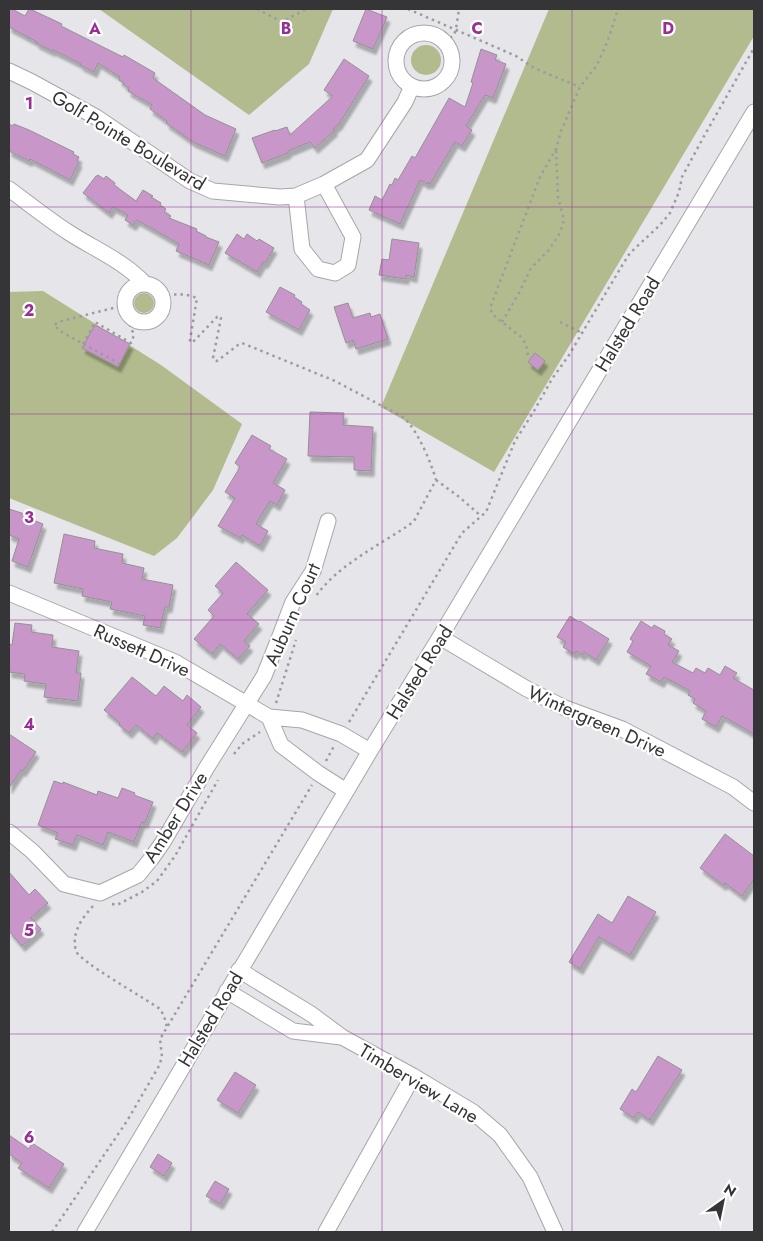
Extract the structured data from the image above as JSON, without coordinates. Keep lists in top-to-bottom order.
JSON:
{
  "streets": {
    "street": [
      "Golf Pointe Boulevard",
      "Halsted Road",
      "Auburn Court",
      "Russett Drive",
      "Wintergreen Drive",
      "Amber Drive",
      "Timberview Lane"
    ]
  },
  "crossings": [
    ["Halsted Road", "Russett Drive"],
    ["Halsted Road", "Wintergreen Drive"],
    ["Halsted Road", "Timberview Lane"],
    ["Auburn Court", "Russett Drive"],
    ["Auburn Court", "Amber Drive"],
    ["Russett Drive", "Amber Drive"]
  ],
  "north": "top right",
  "grid": {
    "columns": [
      "A",
      "B",
      "C",
      "D"
    ],
    "rows": [
      "1",
      "2",
      "3",
      "4",
      "5",
      "6"
    ]
  }
}
